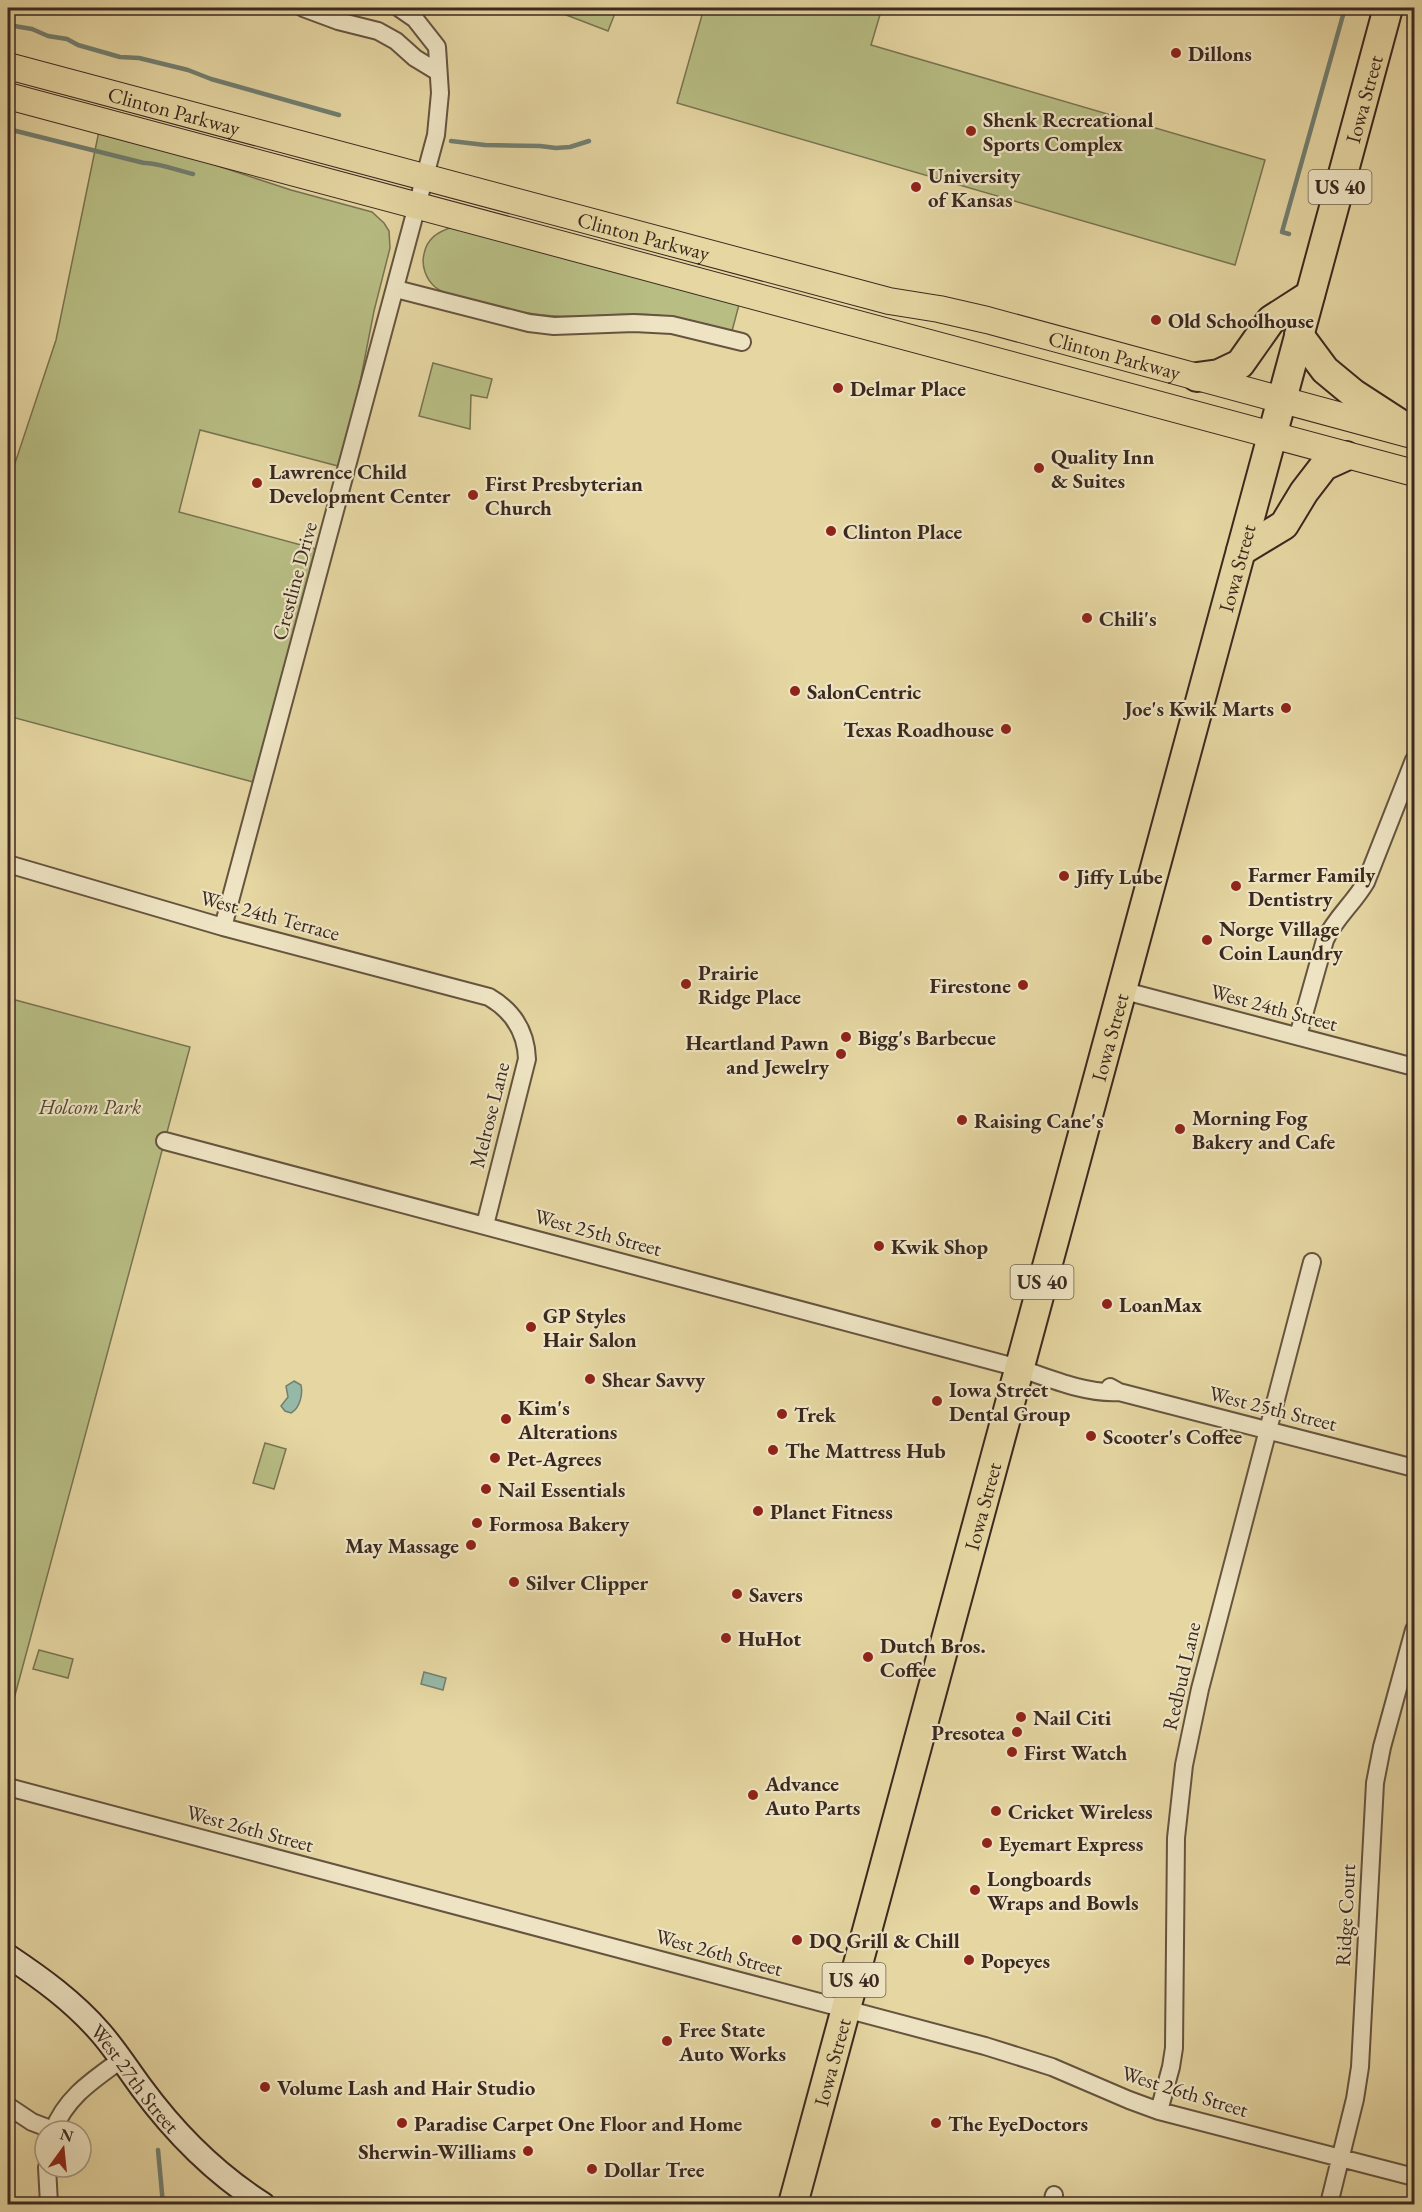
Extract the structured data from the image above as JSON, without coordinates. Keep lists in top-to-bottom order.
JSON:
{
  "streets": {
    "highway": ["Iowa Street", "US 40"],
    "main road": ["Clinton Parkway"],
    "street": [
      "Crestline Drive",
      "West 24th Terrace",
      "West 24th Street",
      "Melrose Lane",
      "West 25th Street",
      "Redbud Lane",
      "West 26th Street",
      "Ridge Court",
      "West 27th Street"
    ]
  },
  "crossings": [
    ["Iowa Street", "Clinton Parkway"],
    ["Iowa Street", "West 24th Street"],
    ["Iowa Street", "West 25th Street"],
    ["Iowa Street", "West 26th Street"],
    ["Clinton Parkway", "Crestline Drive"],
    ["Crestline Drive", "West 24th Terrace"],
    ["West 24th Terrace", "Melrose Lane"],
    ["Melrose Lane", "West 25th Street"],
    ["West 25th Street", "Redbud Lane"],
    ["Redbud Lane", "West 26th Street"],
    ["West 26th Street", "Ridge Court"]
  ],
  "parks": ["Holcom Park"],
  "places": [
    "Dillons",
    "Shenk Recreational Sports Complex",
    "University of Kansas",
    "Old Schoolhouse",
    "Delmar Place",
    "Quality Inn & Suites",
    "Lawrence Child Development Center",
    "First Presbyterian Church",
    "Clinton Place",
    "Chili's",
    "SalonCentric",
    "Joe's Kwik Marts",
    "Texas Roadhouse",
    "Jiffy Lube",
    "Farmer Family Dentistry",
    "Norge Village Coin Laundry",
    "Prairie Ridge Place",
    "Firestone",
    "Bigg's Barbecue",
    "Heartland Pawn and Jewelry",
    "Raising Cane's",
    "Morning Fog Bakery and Cafe",
    "Kwik Shop",
    "LoanMax",
    "GP Styles Hair Salon",
    "Shear Savvy",
    "Iowa Street Dental Group",
    "Trek",
    "Kim's Alterations",
    "Scooter's Coffee",
    "The Mattress Hub",
    "Pet-Agrees",
    "Nail Essentials",
    "Planet Fitness",
    "Formosa Bakery",
    "May Massage",
    "Silver Clipper",
    "Savers",
    "HuHot",
    "Dutch Bros. Coffee",
    "Nail Citi",
    "Presotea",
    "First Watch",
    "Advance Auto Parts",
    "Cricket Wireless",
    "Eyemart Express",
    "Longboards Wraps and Bowls",
    "DQ Grill & Chill",
    "Popeyes",
    "Free State Auto Works",
    "Volume Lash and Hair Studio",
    "Paradise Carpet One Floor and Home",
    "The EyeDoctors",
    "Sherwin-Williams",
    "Dollar Tree"
  ],
  "north": "top"
}
